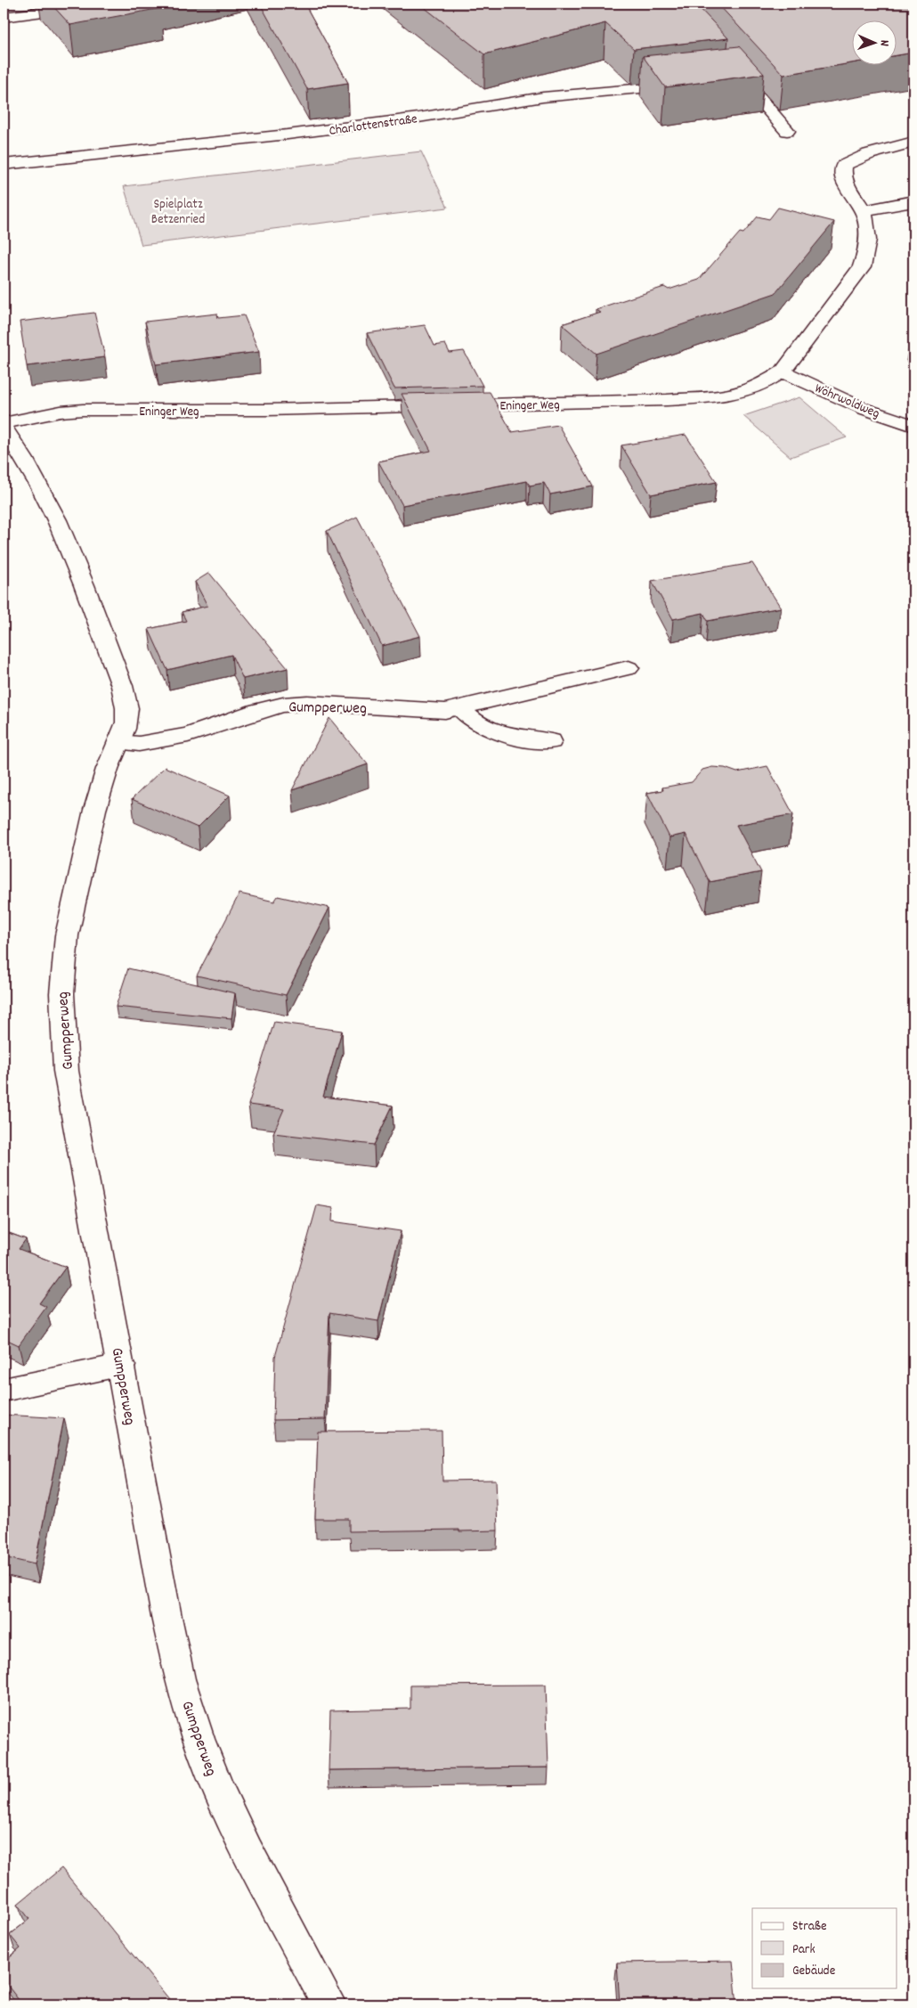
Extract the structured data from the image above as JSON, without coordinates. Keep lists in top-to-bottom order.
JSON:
{
  "streets": {
    "street": [
      "Charlottenstraße",
      "Wöhrwoldweg",
      "Eninger Weg",
      "Gumpperweg"
    ]
  },
  "crossings": [
    ["Wöhrwoldweg", "Eninger Weg"]
  ],
  "parks": ["Spielplatz Betzenried"],
  "legend": ["Straße", "Park", "Gebäude"],
  "north": "right"
}
